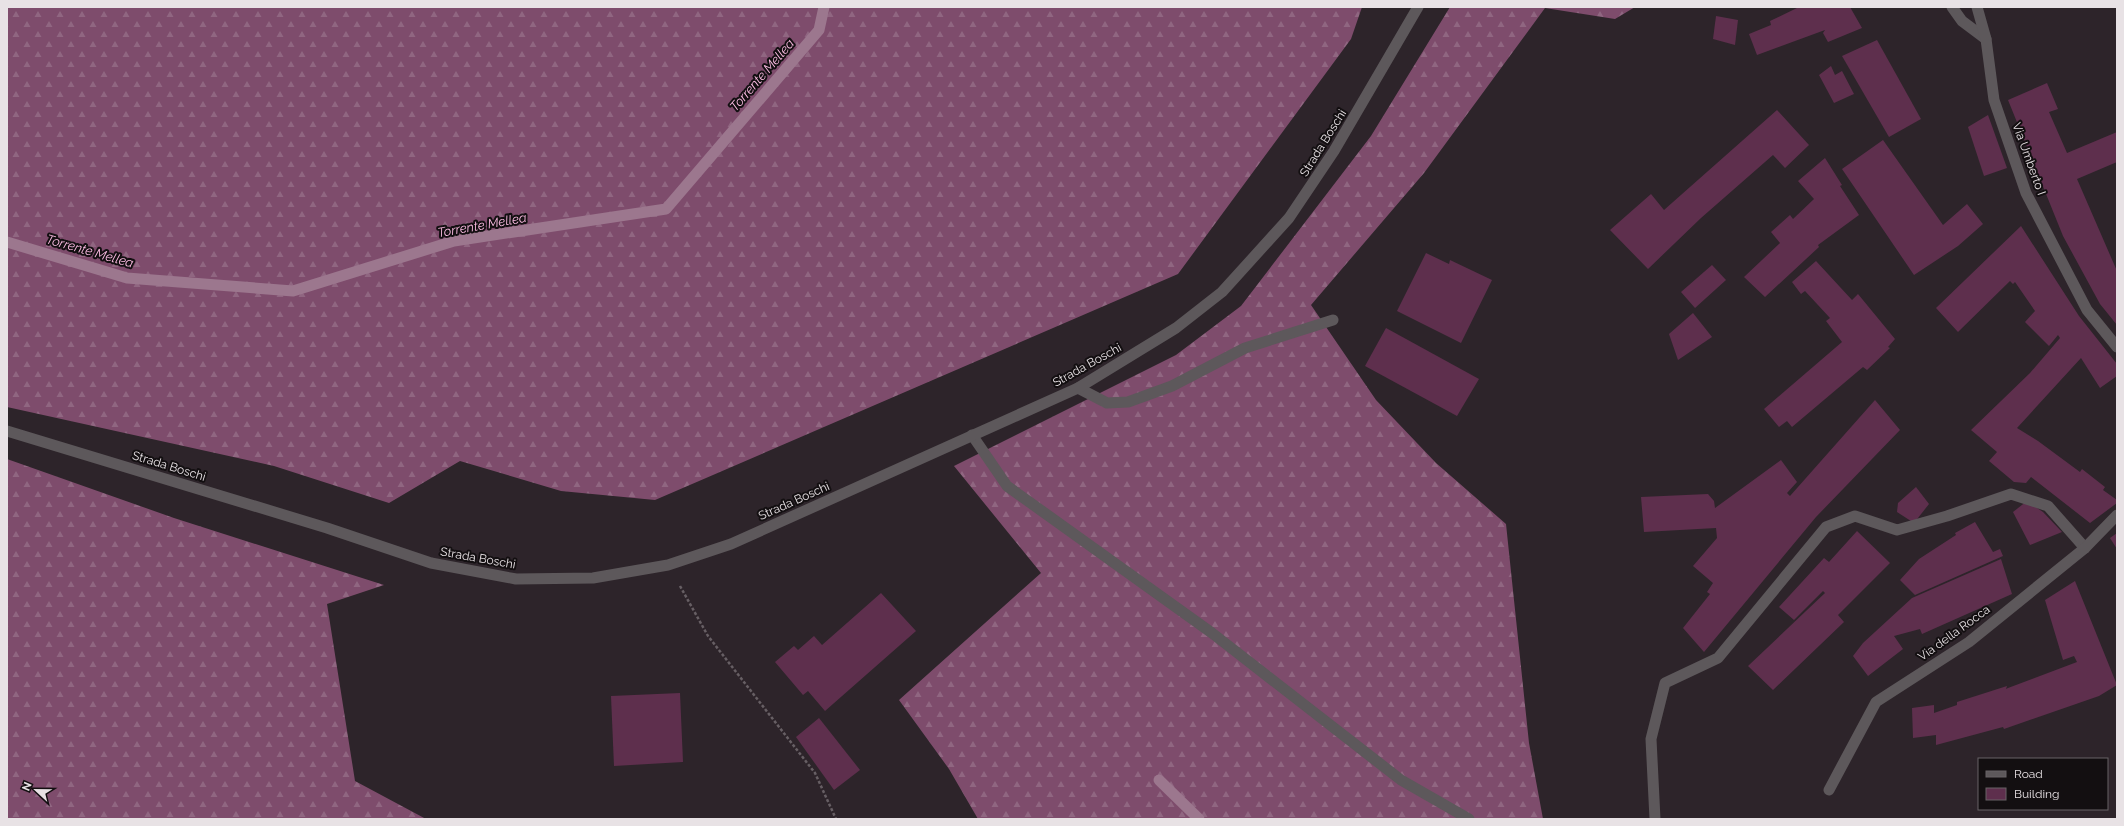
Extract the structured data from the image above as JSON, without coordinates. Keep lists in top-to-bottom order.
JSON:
{
  "streets": {
    "street": ["Strada Boschi", "Via Umberto I", "Via della Rocca"]
  },
  "water": ["Torrente Mellea"],
  "legend": ["Road", "Building"],
  "north": "left"
}
